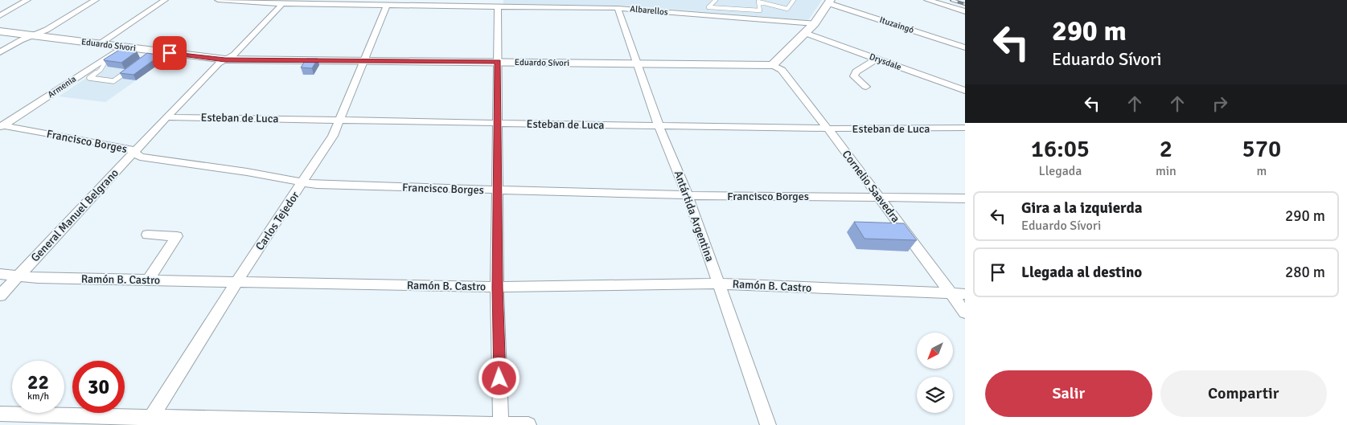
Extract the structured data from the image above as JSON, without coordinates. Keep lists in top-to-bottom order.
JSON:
{
  "streets": {
    "street": [
      "Albarellos",
      "Ituzaingó",
      "Eduardo Sívori",
      "Drysdale",
      "Armenia",
      "Esteban de Luca",
      "Francisco Borges",
      "Cornelio Saavedra",
      "General Manuel Belgrano",
      "Antártida Argentina",
      "Carlos Tejedor",
      "Ramón B. Castro"
    ]
  },
  "crossings": [
    ["Albarellos", "General Manuel Belgrano"],
    ["Albarellos", "Antártida Argentina"],
    ["Albarellos", "Carlos Tejedor"],
    ["Eduardo Sívori", "Armenia"],
    ["Eduardo Sívori", "Cornelio Saavedra"],
    ["Eduardo Sívori", "General Manuel Belgrano"],
    ["Eduardo Sívori", "Antártida Argentina"],
    ["Eduardo Sívori", "Carlos Tejedor"],
    ["Armenia", "Francisco Borges"],
    ["Esteban de Luca", "Cornelio Saavedra"],
    ["Esteban de Luca", "General Manuel Belgrano"],
    ["Esteban de Luca", "Antártida Argentina"],
    ["Esteban de Luca", "Carlos Tejedor"],
    ["Francisco Borges", "Cornelio Saavedra"],
    ["Francisco Borges", "General Manuel Belgrano"],
    ["Francisco Borges", "Antártida Argentina"],
    ["Francisco Borges", "Carlos Tejedor"],
    ["Cornelio Saavedra", "Ramón B. Castro"],
    ["General Manuel Belgrano", "Ramón B. Castro"],
    ["Antártida Argentina", "Ramón B. Castro"],
    ["Carlos Tejedor", "Ramón B. Castro"]
  ],
  "north": "bottom left",
  "page": {
    "turn": ["290 m", "Eduardo Sívori"],
    "eta": [
      "16:05",
      "Llegada",
      "2",
      "min",
      "570",
      "m"
    ],
    "list": [
      {
        "name": "Gira a la izquierda",
        "note": "Eduardo Sívori",
        "value": "290 m"
      },
      {
        "name": "Llegada al destino",
        "value": "280 m"
      }
    ],
    "speed": "22 km/h",
    "limit": "30",
    "buttons": ["Salir", "Compartir"]
  }
}
